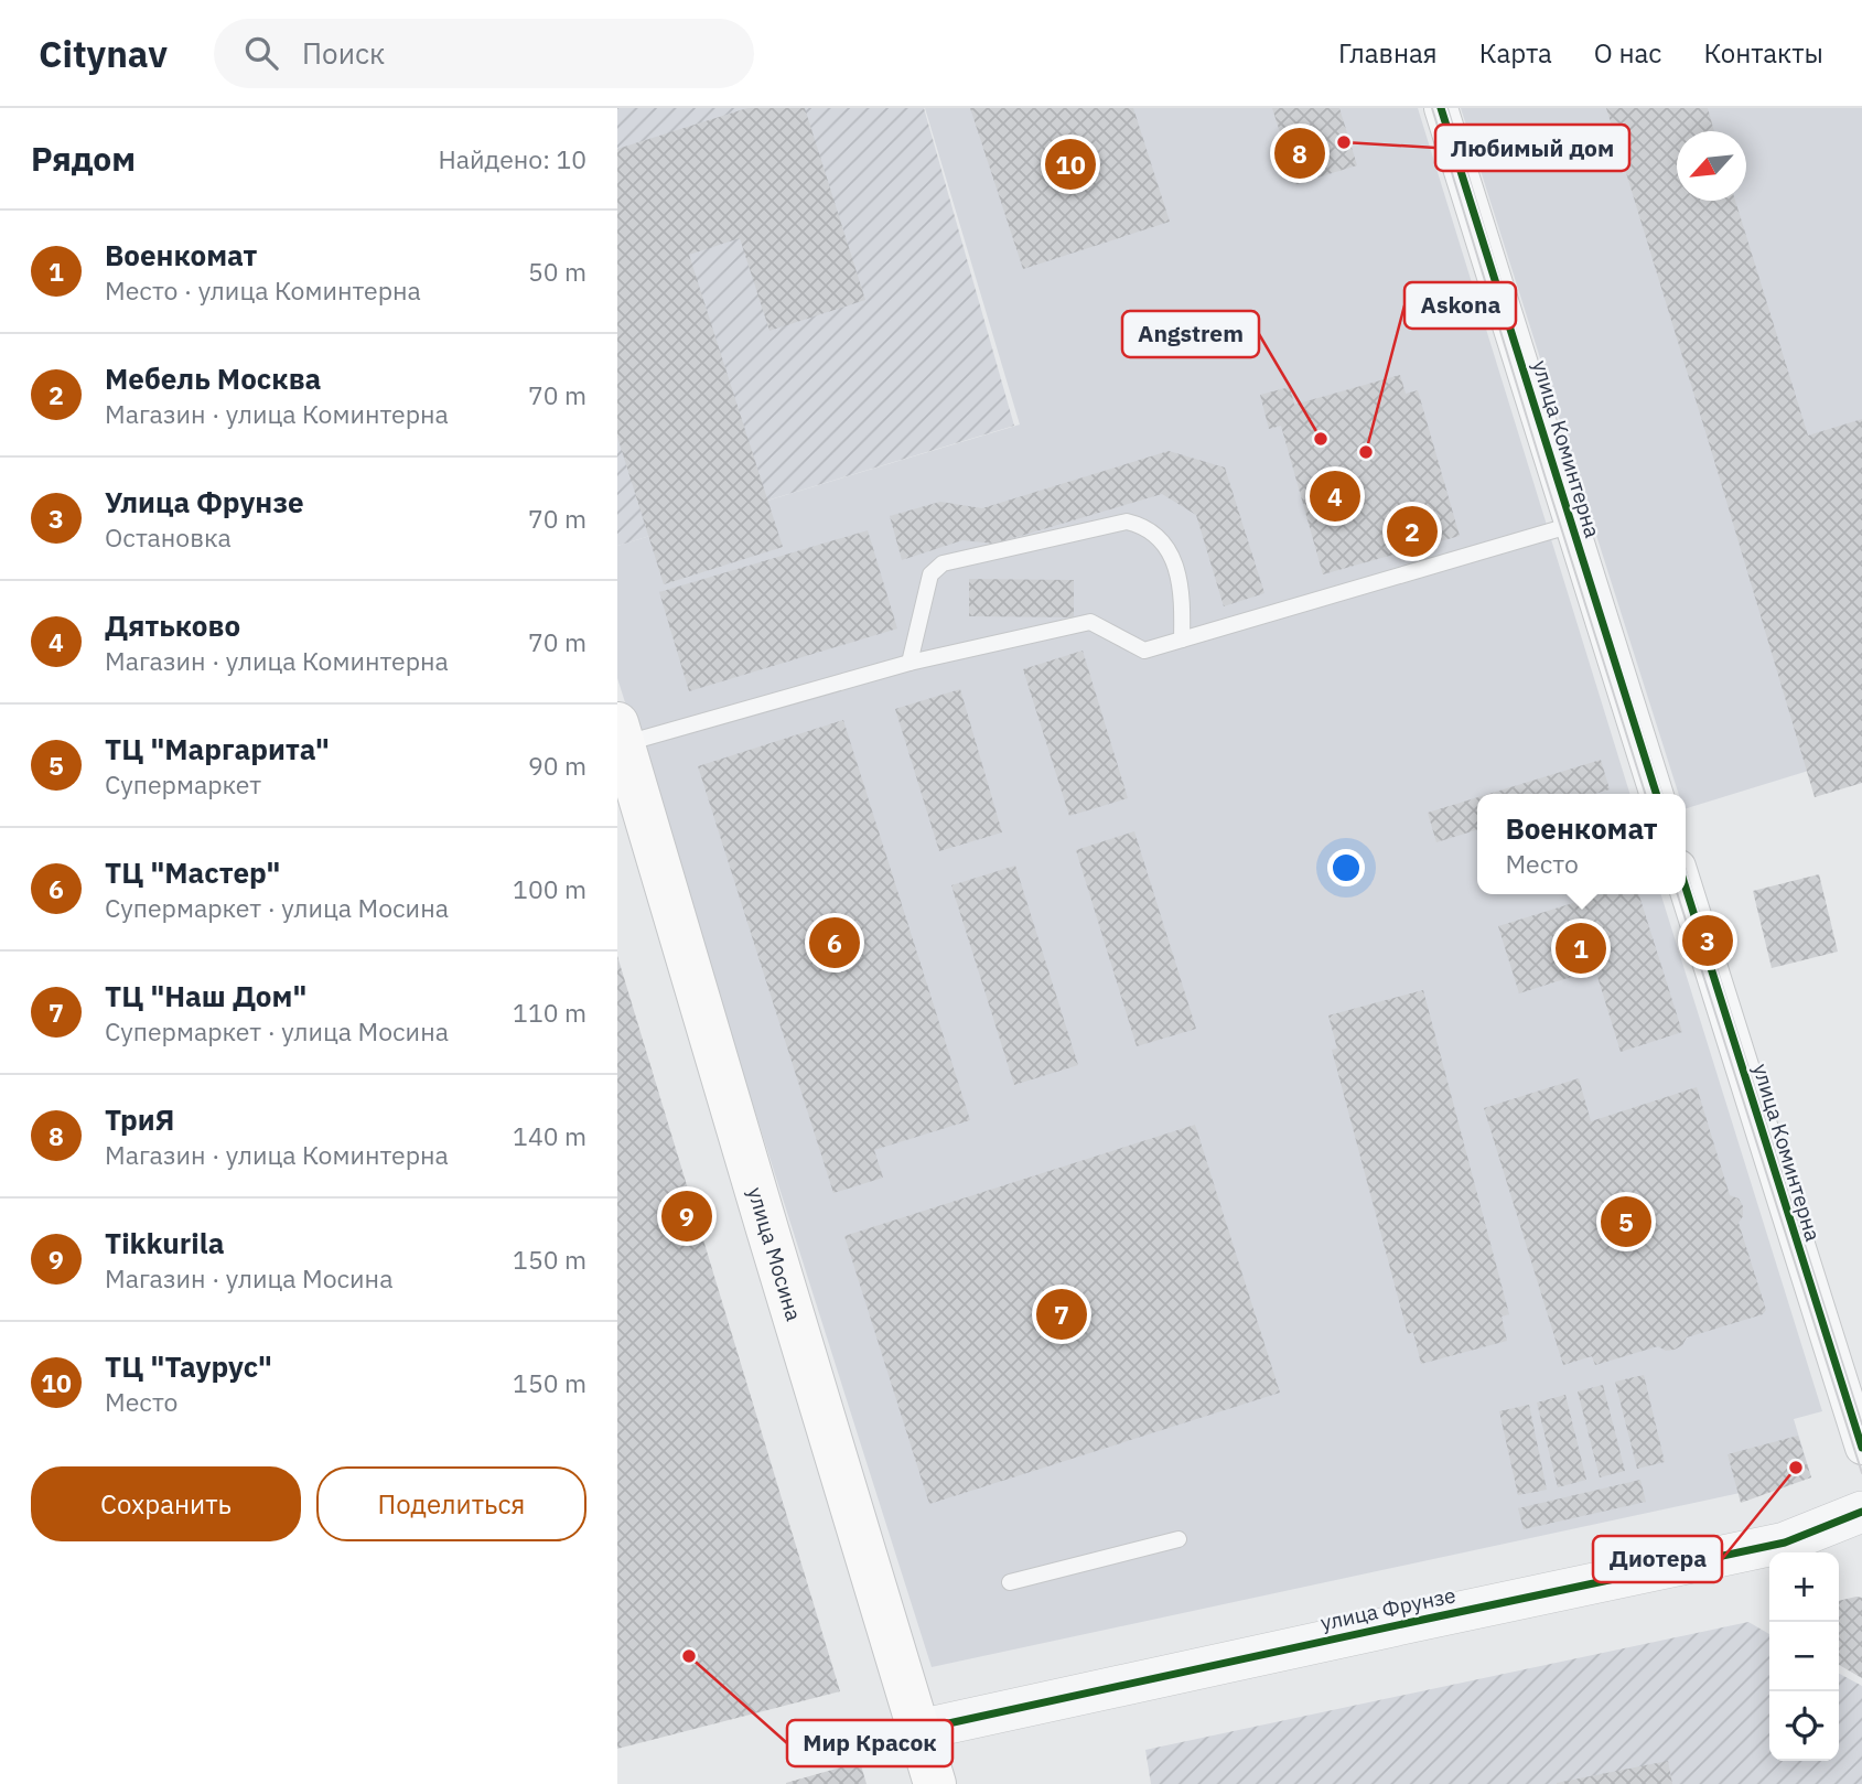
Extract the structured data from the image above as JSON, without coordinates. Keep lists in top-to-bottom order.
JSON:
{
  "streets": {
    "main road": ["улица Мосина"],
    "street": ["улица Коминтерна", "улица Фрунзе"]
  },
  "crossings": [
    ["улица Мосина", "улица Фрунзе"]
  ],
  "places": [
    "Любимый дом",
    "Angstrem",
    "Askona",
    "Диотера",
    "Мир Красок"
  ],
  "north": "bottom left",
  "page": {
    "header": "Citynav",
    "search": "Поиск",
    "nav": [
      "Главная",
      "Карта",
      "О нас",
      "Контакты"
    ],
    "heading": ["Рядом", "Найдено: 10"],
    "pins": [
      "8",
      "10",
      "4",
      "2",
      "3",
      "6",
      "1",
      "9",
      "5",
      "7"
    ],
    "list": [
      {
        "mark": "1",
        "name": "Военкомат",
        "note": "Место · улица Коминтерна",
        "value": "50 m"
      },
      {
        "mark": "2",
        "name": "Мебель Москва",
        "note": "Магазин · улица Коминтерна",
        "value": "70 m"
      },
      {
        "mark": "3",
        "name": "Улица Фрунзе",
        "note": "Остановка",
        "value": "70 m"
      },
      {
        "mark": "4",
        "name": "Дятьково",
        "note": "Магазин · улица Коминтерна",
        "value": "70 m"
      },
      {
        "mark": "5",
        "name": "ТЦ \"Маргарита\"",
        "note": "Супермаркет",
        "value": "90 m"
      },
      {
        "mark": "6",
        "name": "ТЦ \"Мастер\"",
        "note": "Супермаркет · улица Мосина",
        "value": "100 m"
      },
      {
        "mark": "7",
        "name": "ТЦ \"Наш Дом\"",
        "note": "Супермаркет · улица Мосина",
        "value": "110 m"
      },
      {
        "mark": "8",
        "name": "ТриЯ",
        "note": "Магазин · улица Коминтерна",
        "value": "140 m"
      },
      {
        "mark": "9",
        "name": "Tikkurila",
        "note": "Магазин · улица Мосина",
        "value": "150 m"
      },
      {
        "mark": "10",
        "name": "ТЦ \"Таурус\"",
        "note": "Место",
        "value": "150 m"
      }
    ],
    "popup": ["Военкомат", "Место"],
    "buttons": ["Сохранить", "Поделиться"],
    "map_buttons": ["+", "−"]
  }
}
